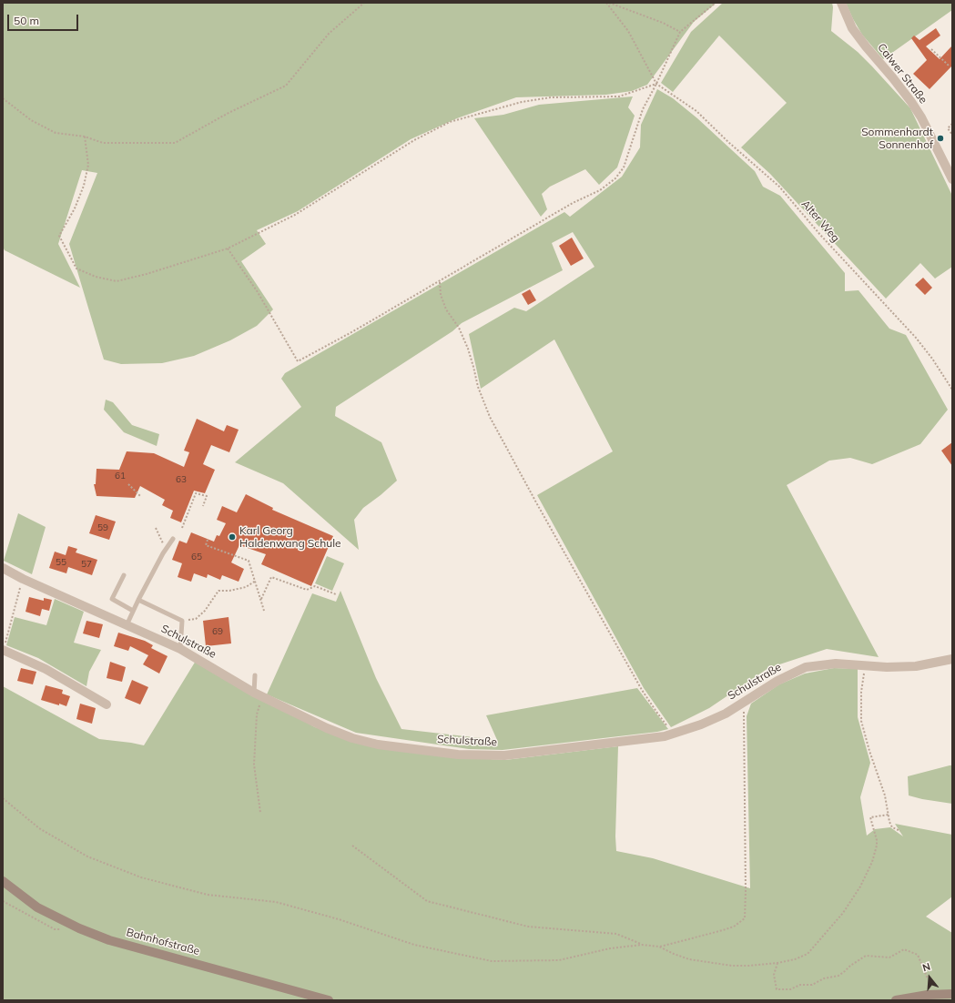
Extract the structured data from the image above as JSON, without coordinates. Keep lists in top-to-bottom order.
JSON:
{
  "streets": {
    "street": ["Calwer Straße", "Schulstraße", "Bahnhofstraße"],
    "path": ["Alter Weg"]
  },
  "places": ["Sommenhardt Sonnenhof", "Karl Georg Haldenwang Schule"],
  "house_numbers": [
    "61",
    "63",
    "59",
    "65",
    "55",
    "57",
    "69"
  ],
  "scale_bar": "50 m",
  "north": "top"
}
